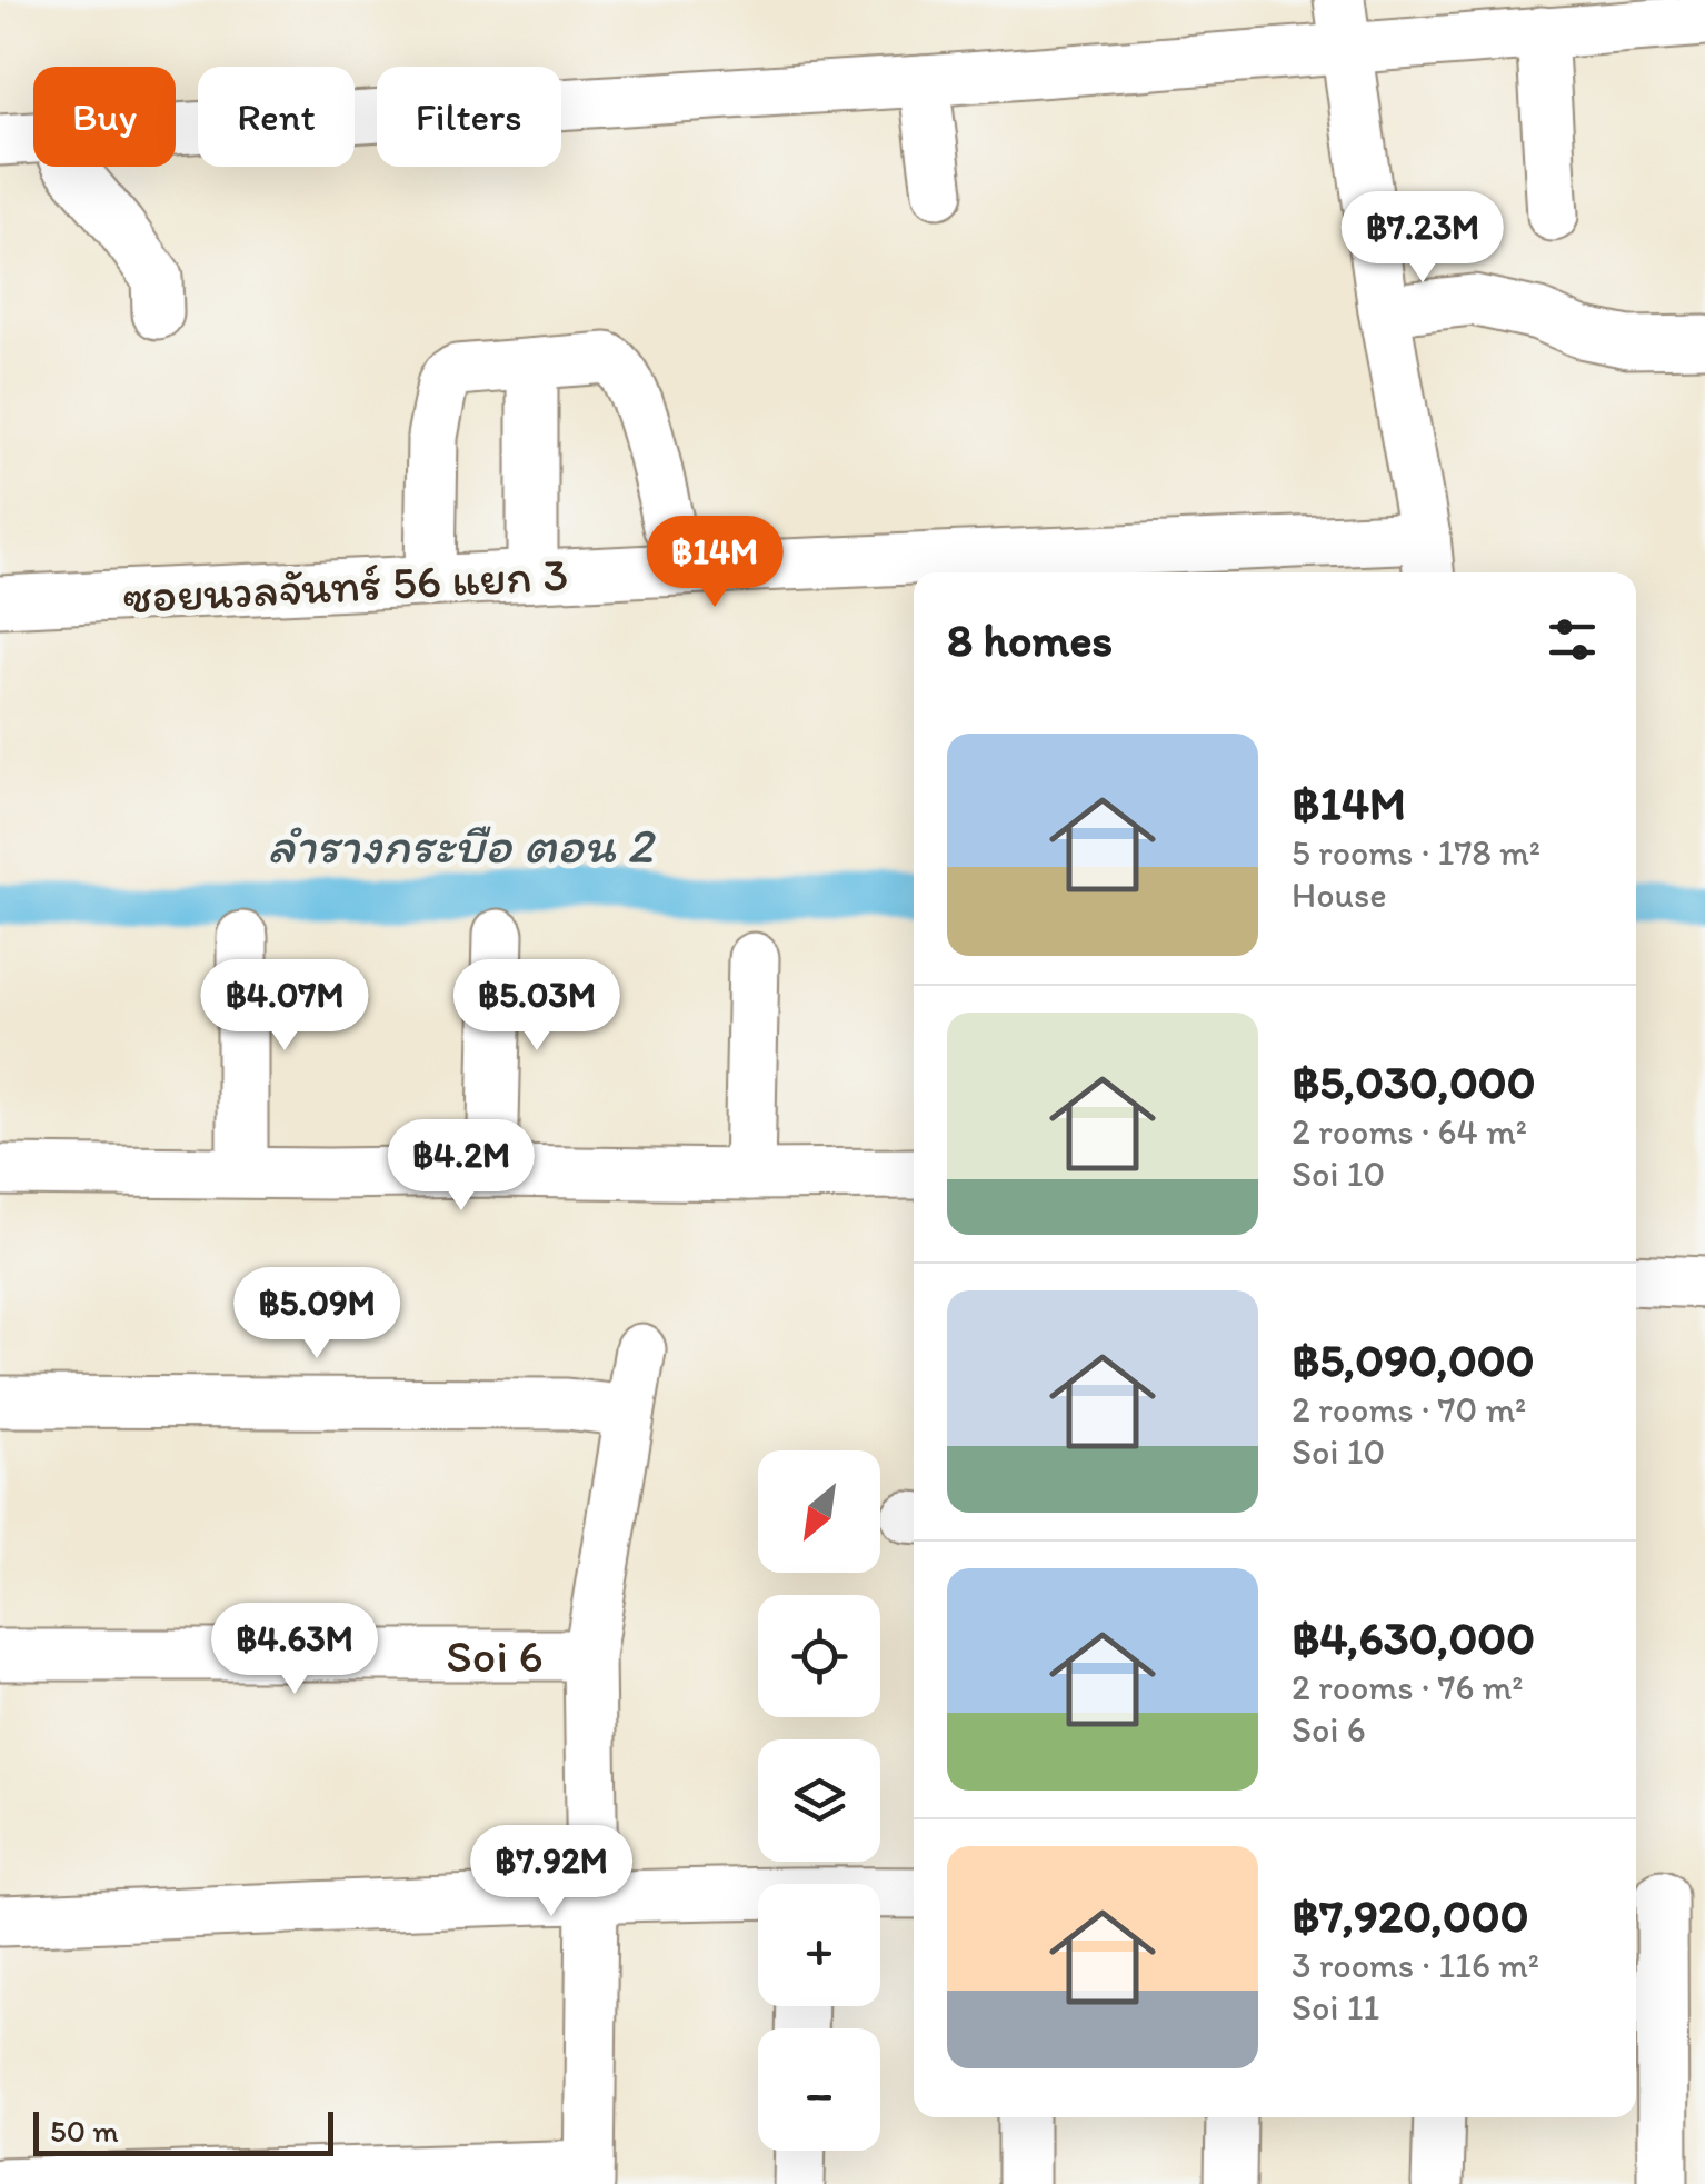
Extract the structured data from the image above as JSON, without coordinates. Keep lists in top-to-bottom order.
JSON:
{
  "streets": {
    "street": ["ซอยนวลจันทร์ 56 แยก 3", "Soi 6"]
  },
  "water": ["ลำรางกระบือ ตอน 2"],
  "scale_bar": "50 m",
  "north": "bottom left",
  "page": {
    "chip": ["Buy", "Rent", "Filters"],
    "price": [
      "฿7.23M",
      "฿14M",
      "฿4.07M",
      "฿5.03M",
      "฿4.2M",
      "฿5.09M",
      "฿4.63M",
      "฿7.92M"
    ],
    "heading": "8 homes",
    "list": [
      {
        "name": "฿14M",
        "note": "5 rooms · 178 m² · House"
      },
      {
        "name": "฿5,030,000",
        "note": "2 rooms · 64 m² · Soi 10"
      },
      {
        "name": "฿5,090,000",
        "note": "2 rooms · 70 m² · Soi 10"
      },
      {
        "name": "฿4,630,000",
        "note": "2 rooms · 76 m² · Soi 6"
      },
      {
        "name": "฿7,920,000",
        "note": "3 rooms · 116 m² · Soi 11"
      }
    ],
    "map_buttons": ["+", "−"],
    "scale": "50 m"
  }
}
